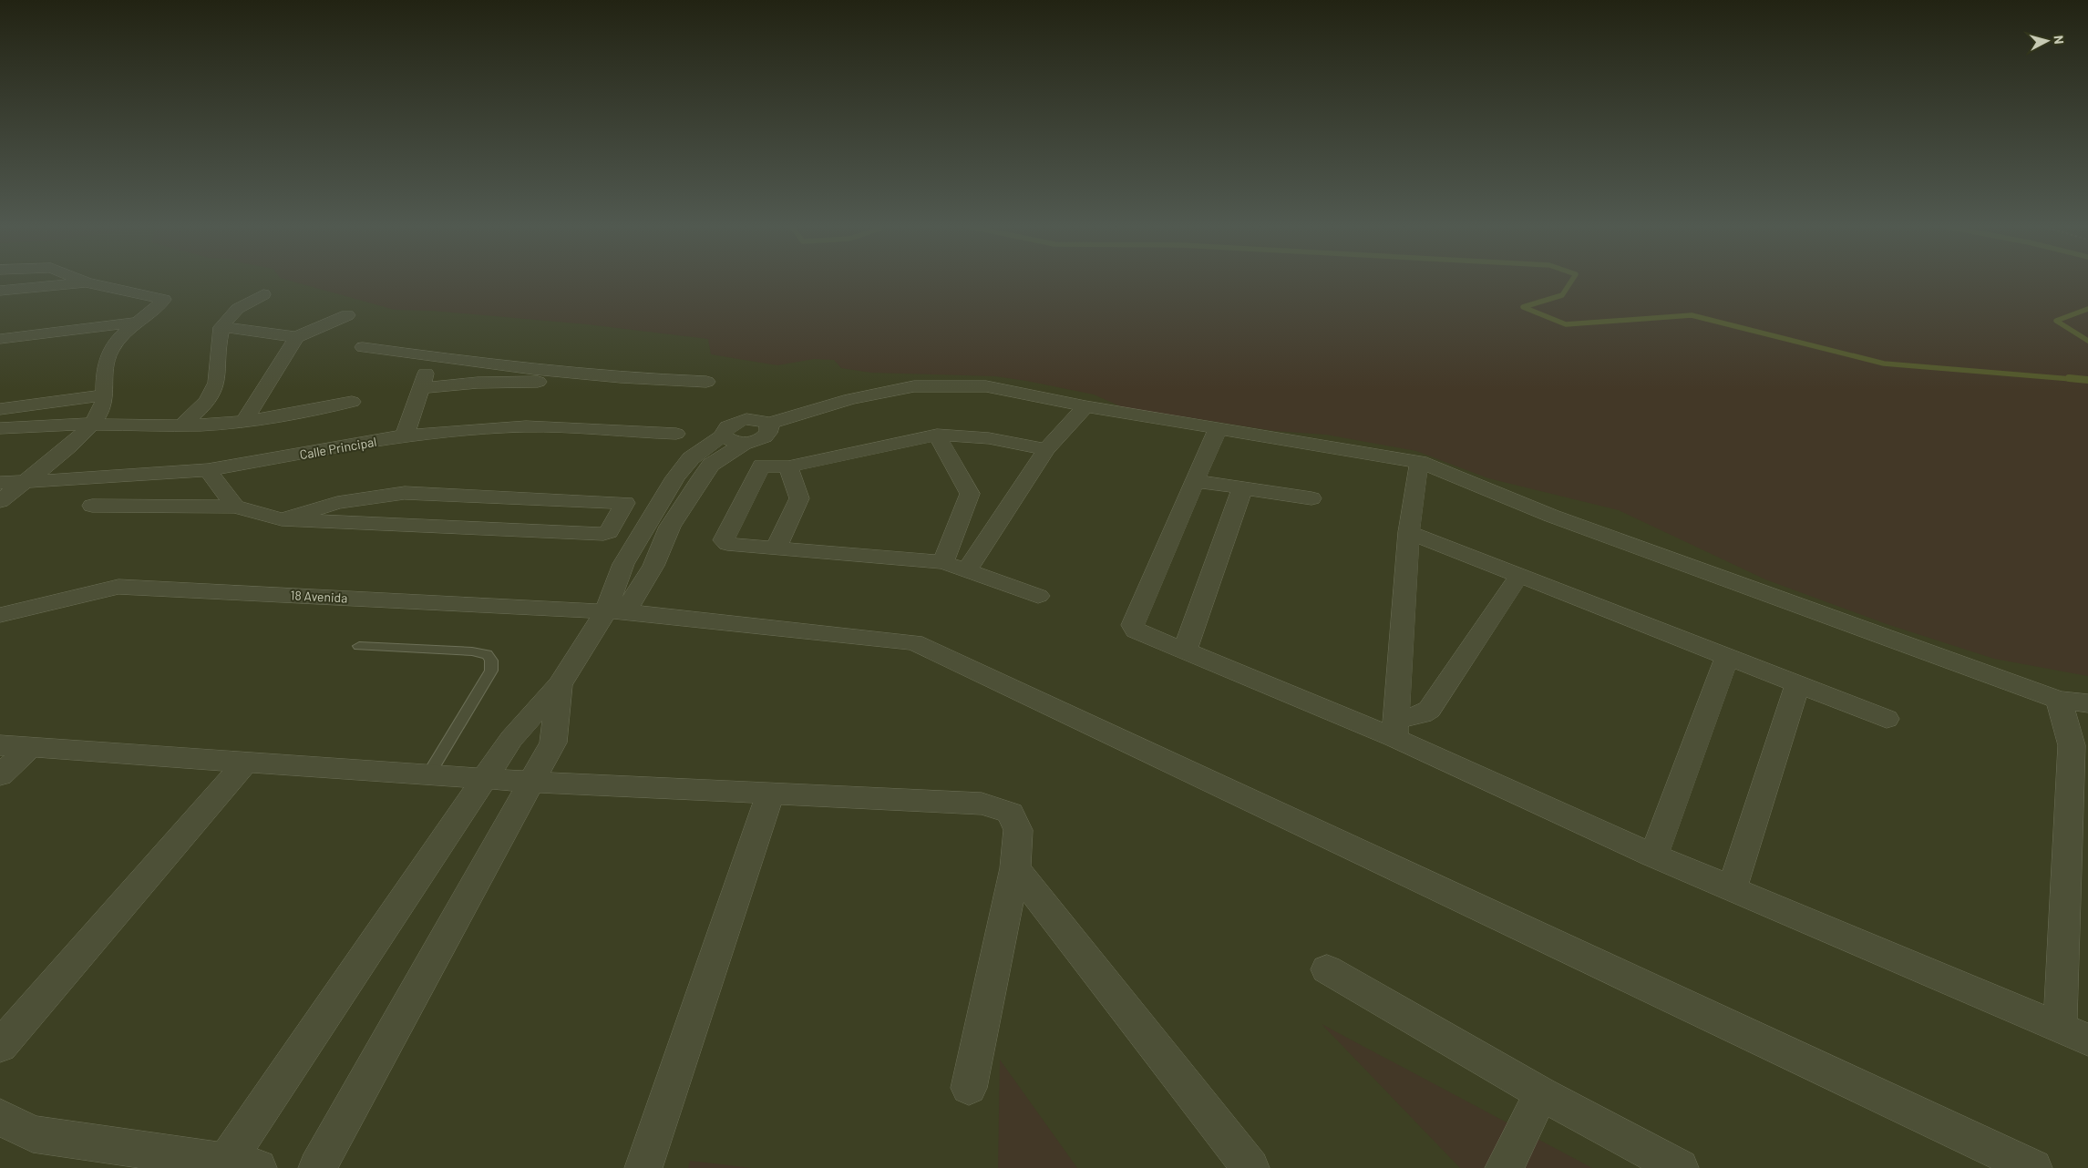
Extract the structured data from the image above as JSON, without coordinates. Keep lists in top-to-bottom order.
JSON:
{
  "streets": {
    "street": ["Calle Principal", "18 Avenida"]
  },
  "north": "right"
}
